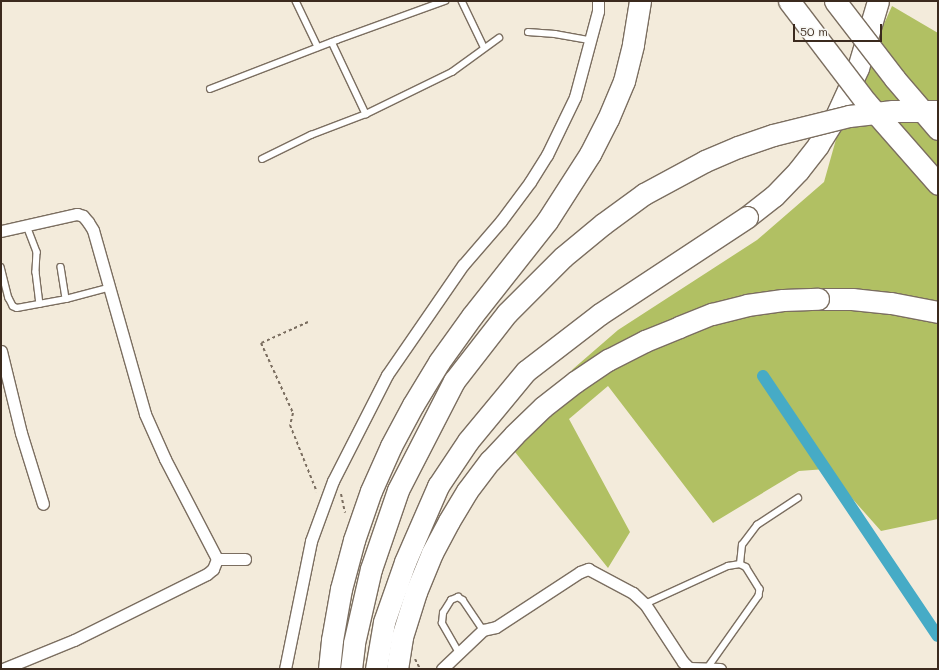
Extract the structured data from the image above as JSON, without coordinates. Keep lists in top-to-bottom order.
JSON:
{
  "scale_bar": "50 m"
}
